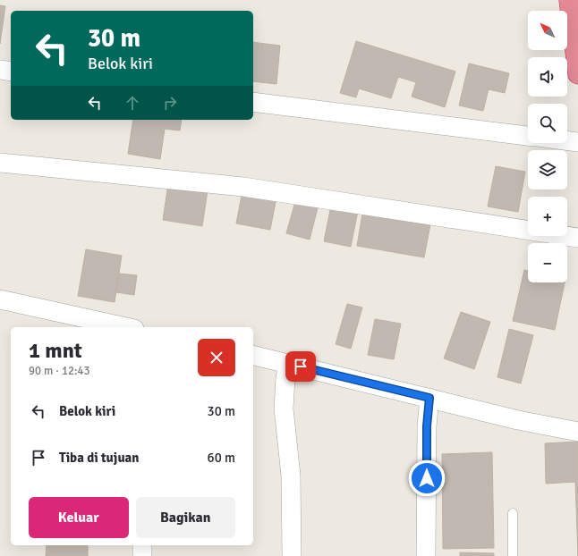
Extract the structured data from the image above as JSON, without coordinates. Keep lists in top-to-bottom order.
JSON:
{
  "north": "top left",
  "page": {
    "map_buttons": ["+", "−"],
    "turn": ["30 m", "Belok kiri"],
    "heading": ["1 mnt", "90 m · 12:43"],
    "list": [
      {
        "name": "Belok kiri",
        "value": "30 m"
      },
      {
        "name": "Tiba di tujuan",
        "value": "60 m"
      }
    ],
    "buttons": ["Keluar", "Bagikan"]
  }
}
